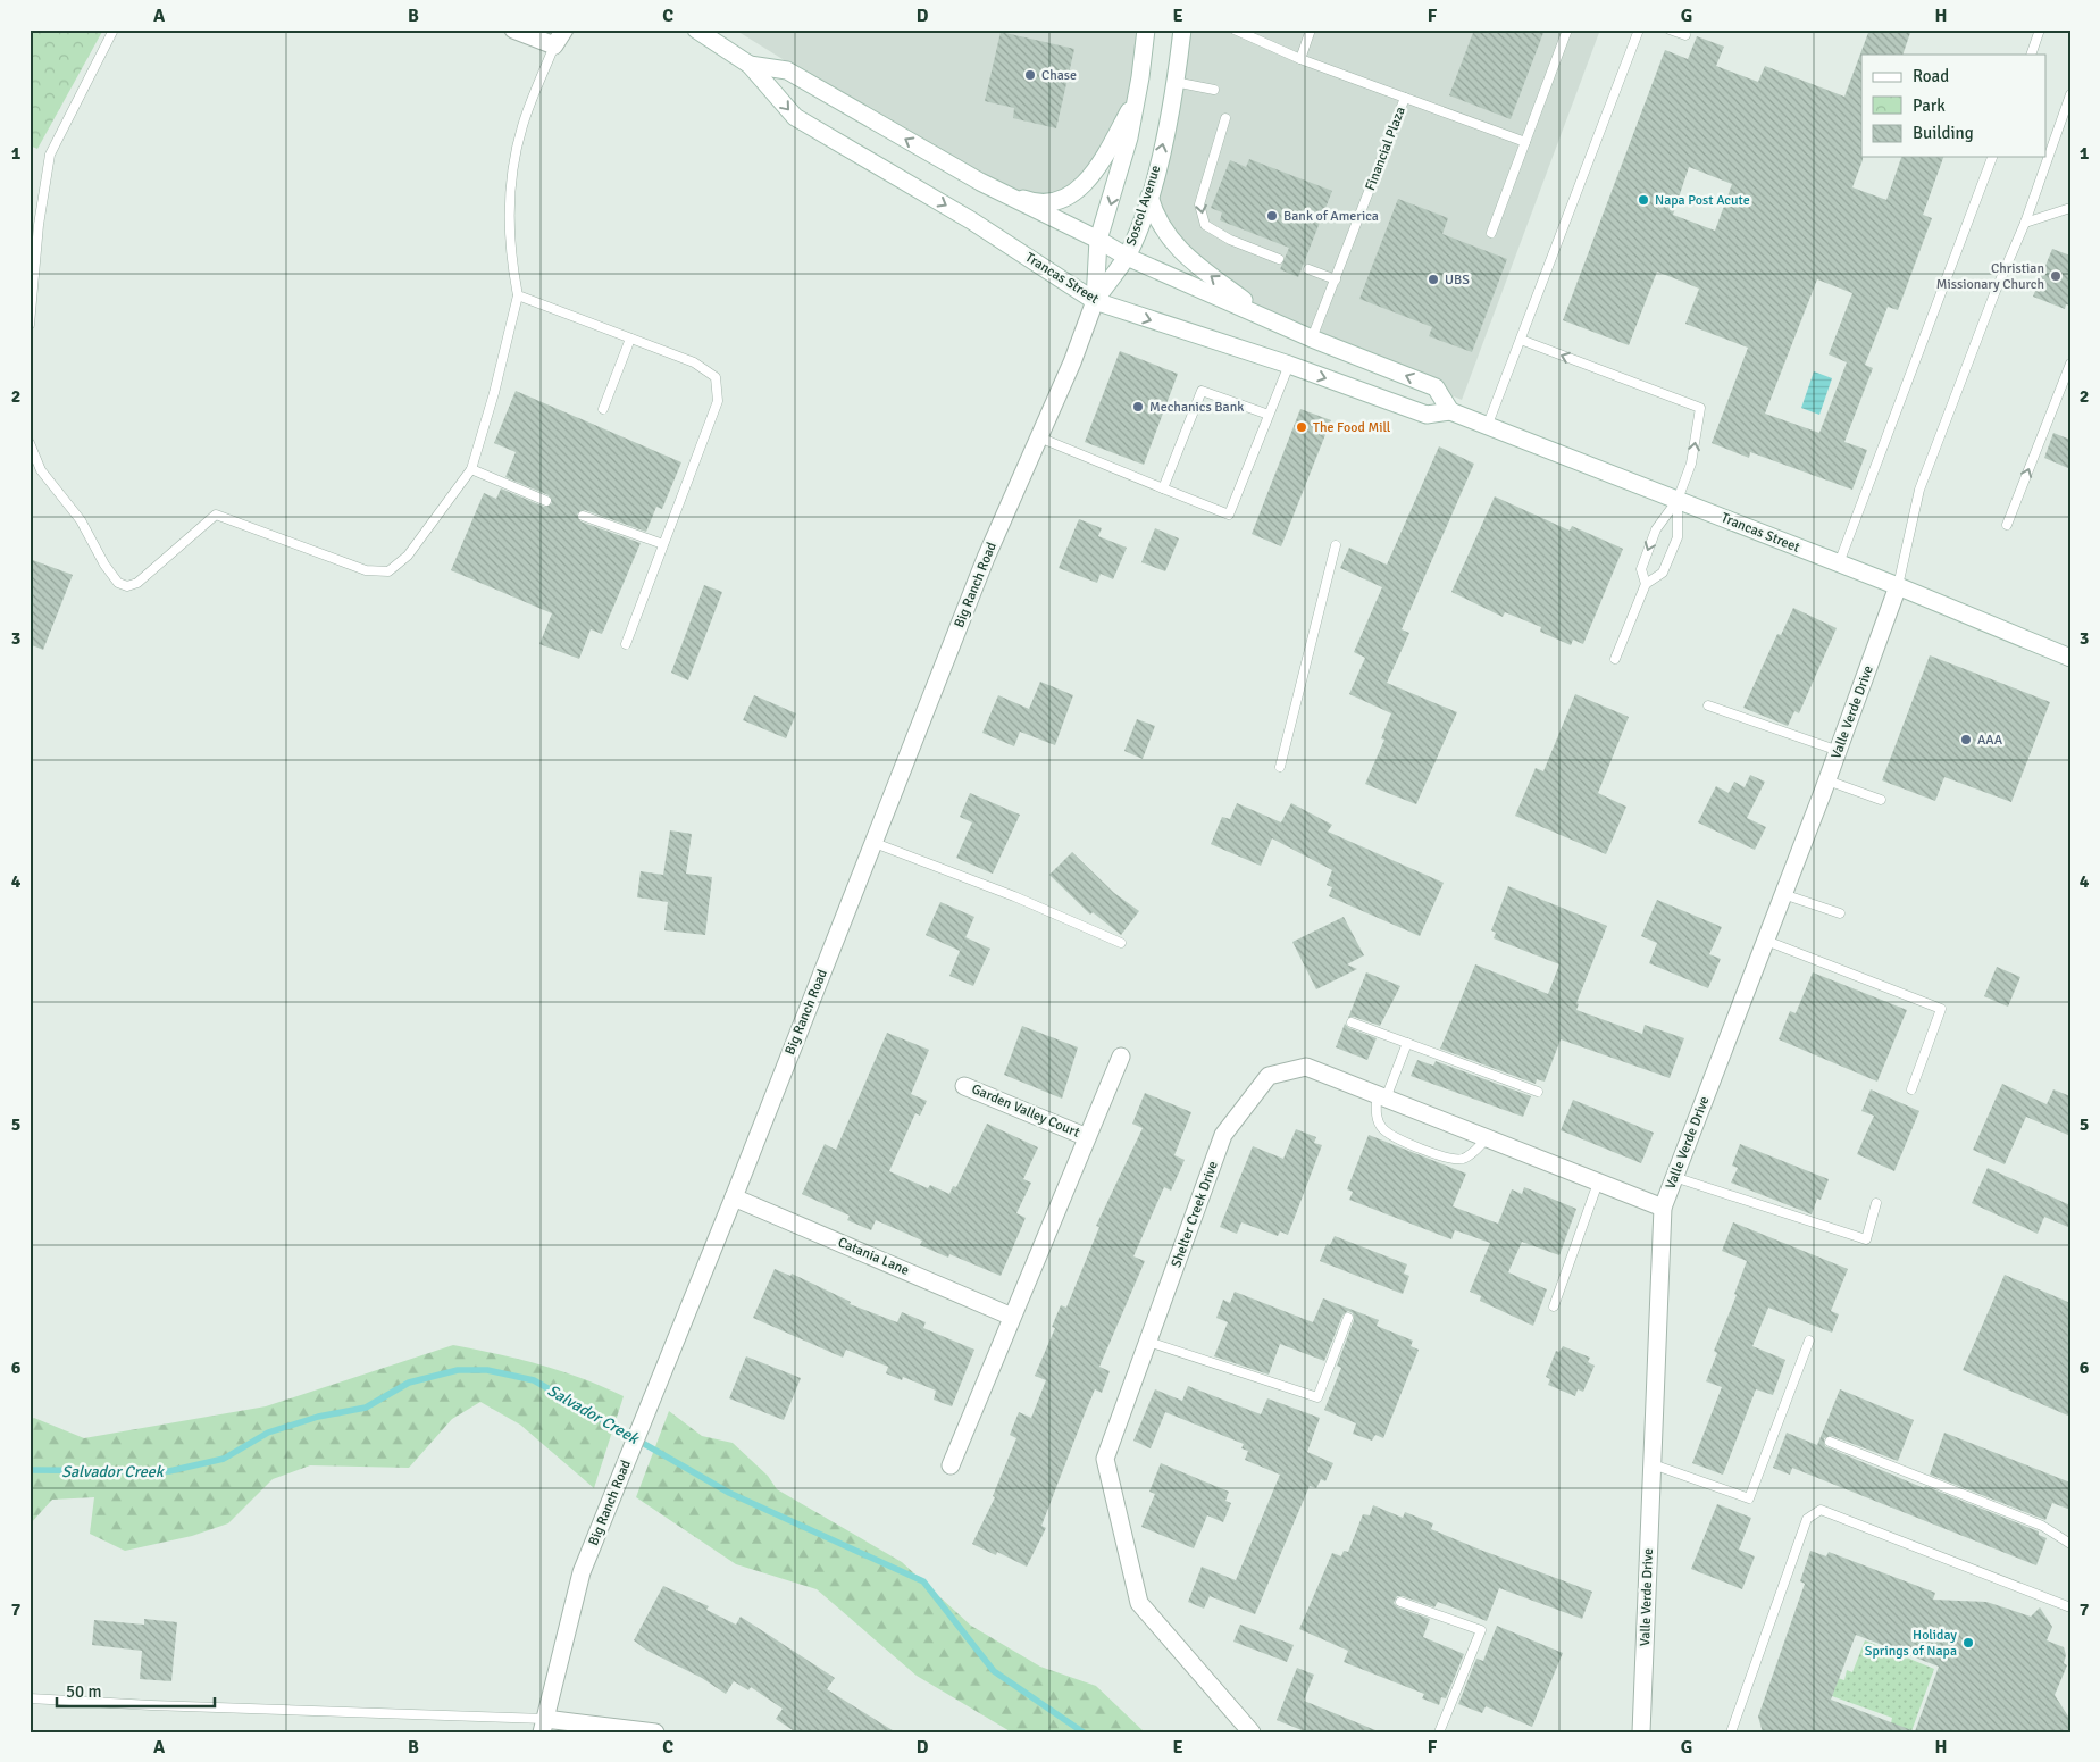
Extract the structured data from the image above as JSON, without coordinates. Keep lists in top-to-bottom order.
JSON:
{
  "streets": {
    "street": [
      "Soscol Avenue",
      "Trancas Street",
      "Big Ranch Road",
      "Valle Verde Drive",
      "Garden Valley Court",
      "Shelter Creek Drive",
      "Catania Lane"
    ],
    "lane": ["Financial Plaza"]
  },
  "crossings": [
    ["Financial Plaza", "Trancas Street"],
    ["Soscol Avenue", "Trancas Street"],
    ["Soscol Avenue", "Big Ranch Road"],
    ["Trancas Street", "Big Ranch Road"],
    ["Trancas Street", "Valle Verde Drive"],
    ["Big Ranch Road", "Catania Lane"],
    ["Valle Verde Drive", "Shelter Creek Drive"]
  ],
  "water": ["Salvador Creek"],
  "places": [
    "Chase",
    "Napa Post Acute",
    "Bank of America",
    "Christian Missionary Church",
    "UBS",
    "Mechanics Bank",
    "The Food Mill",
    "AAA",
    "Holiday Springs of Napa"
  ],
  "legend": ["Road", "Park", "Building"],
  "scale_bar": "50 m",
  "grid": {
    "columns": [
      "A",
      "B",
      "C",
      "D",
      "E",
      "F",
      "G",
      "H"
    ],
    "rows": [
      "1",
      "2",
      "3",
      "4",
      "5",
      "6",
      "7"
    ]
  }
}
